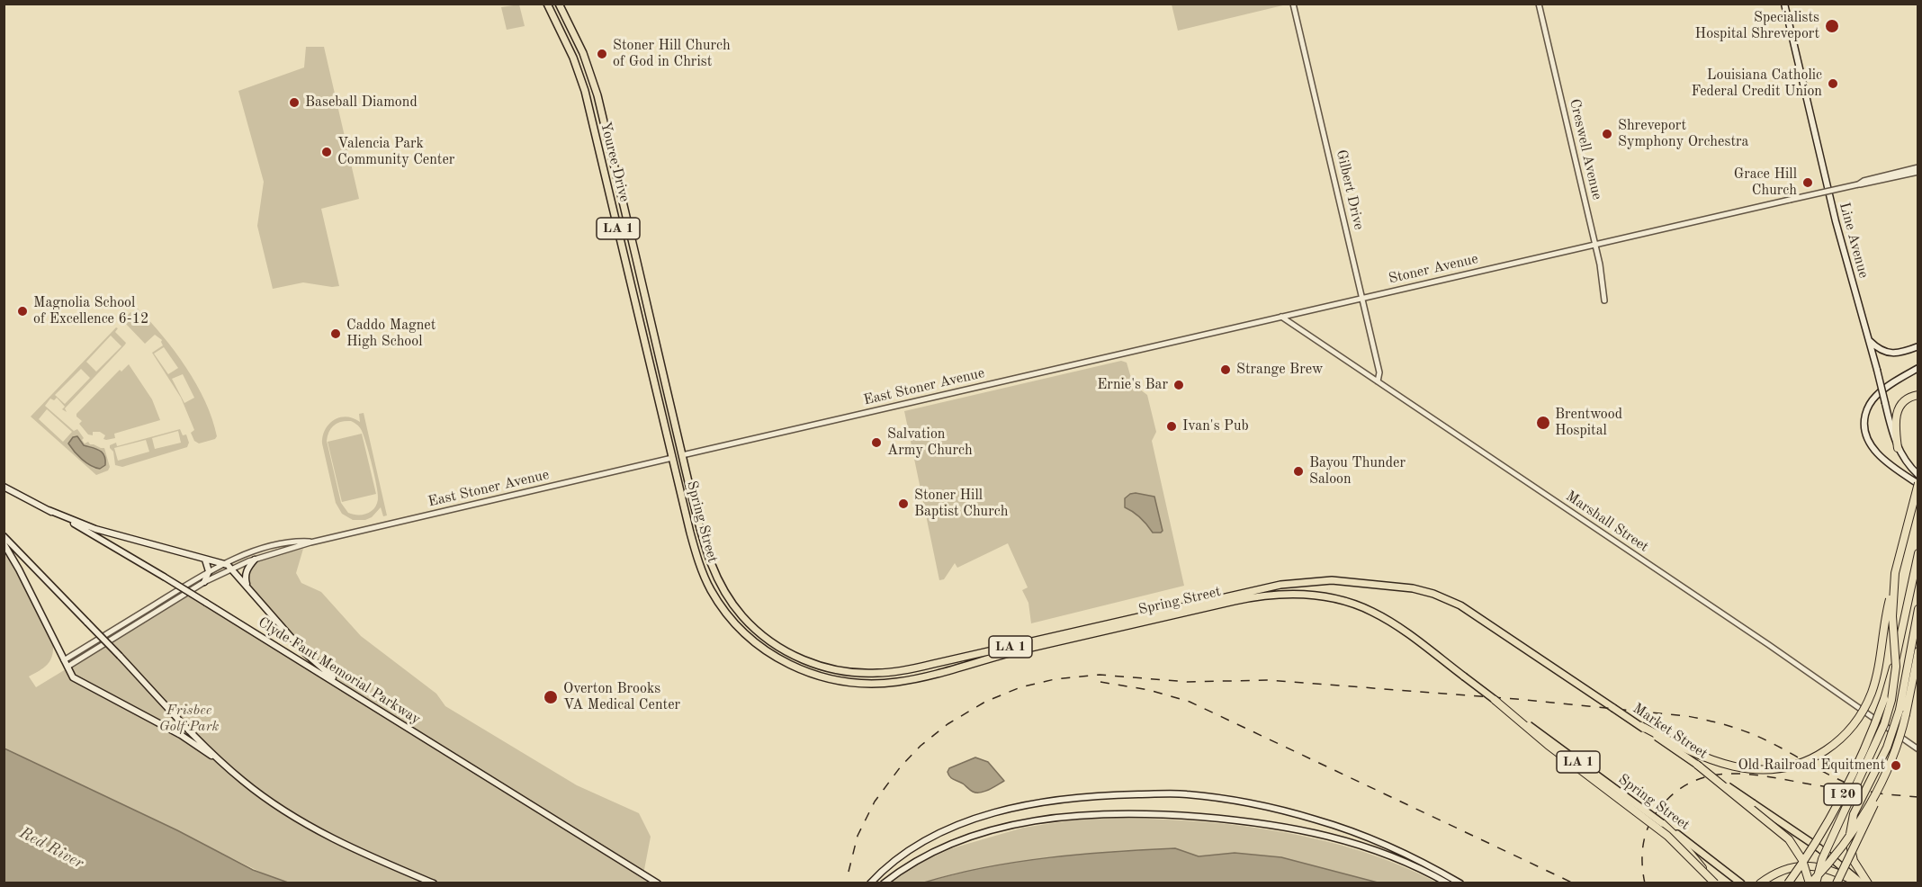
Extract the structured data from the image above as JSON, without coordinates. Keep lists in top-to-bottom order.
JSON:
{
  "streets": {
    "highway": ["I 20"],
    "main road": [
      "Youree Drive",
      "LA 1",
      "Line Avenue",
      "Spring Street",
      "Clyde Fant Memorial Parkway",
      "Market Street"
    ],
    "street": [
      "Creswell Avenue",
      "Gilbert Drive",
      "Stoner Avenue",
      "East Stoner Avenue",
      "Marshall Street"
    ]
  },
  "crossings": [
    ["Creswell Avenue", "Stoner Avenue"],
    ["Youree Drive", "East Stoner Avenue"],
    ["Youree Drive", "Spring Street"],
    ["Gilbert Drive", "Stoner Avenue"],
    ["Gilbert Drive", "Marshall Street"],
    ["Stoner Avenue", "East Stoner Avenue"],
    ["Stoner Avenue", "Marshall Street"],
    ["East Stoner Avenue", "Spring Street"],
    ["Spring Street", "Market Street"]
  ],
  "water": ["Red River"],
  "parks": ["Frisbee Golf Park"],
  "places": [
    "Specialists Hospital Shreveport",
    "Stoner Hill Church of God in Christ",
    "Louisiana Catholic Federal Credit Union",
    "Baseball Diamond",
    "Shreveport Symphony Orchestra",
    "Valencia Park Community Center",
    "Grace Hill Church",
    "Magnolia School of Excellence 6-12",
    "Caddo Magnet High School",
    "Strange Brew",
    "Ernie's Bar",
    "Brentwood Hospital",
    "Ivan's Pub",
    "Salvation Army Church",
    "Bayou Thunder Saloon",
    "Stoner Hill Baptist Church",
    "Overton Brooks VA Medical Center",
    "Old Railroad Equitment"
  ]
}
